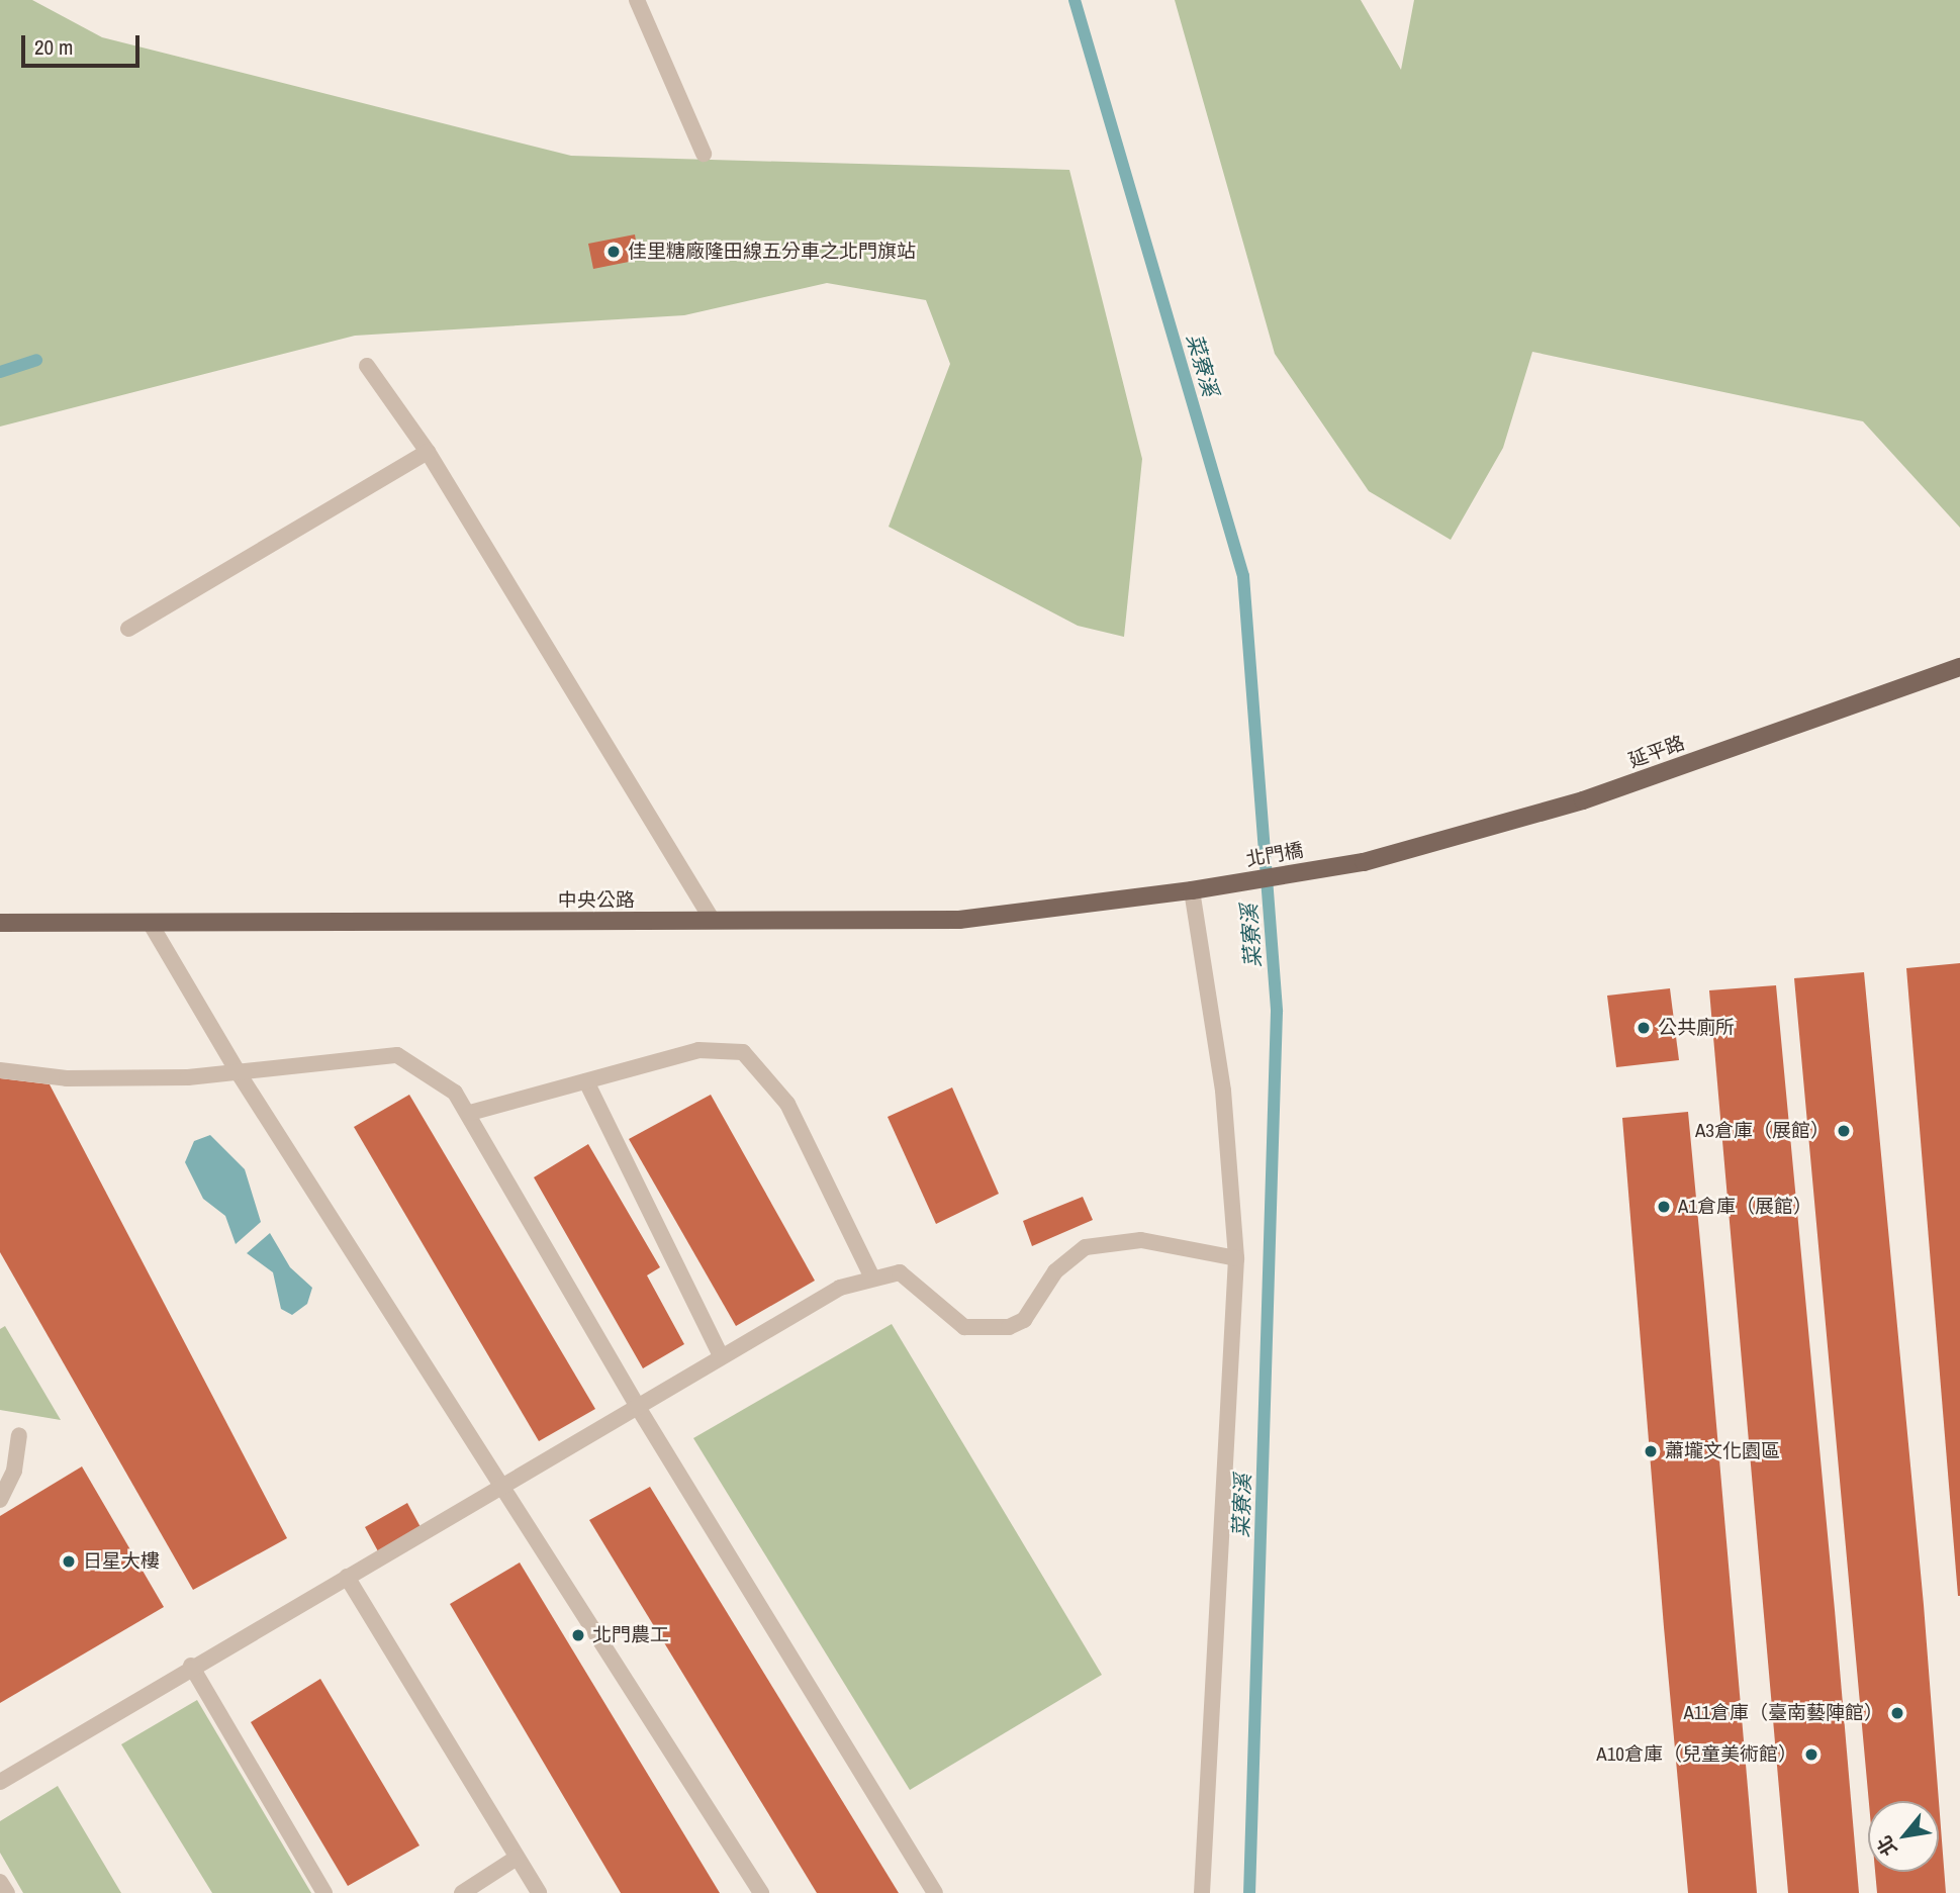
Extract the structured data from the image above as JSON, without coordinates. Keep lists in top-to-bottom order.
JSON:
{
  "streets": {
    "main road": ["延平路", "北門橋", "中央公路"]
  },
  "crossings": [
    ["延平路", "北門橋"],
    ["北門橋", "中央公路"]
  ],
  "water": ["菜寮溪"],
  "places": [
    "佳里糖廠隆田線五分車之北門旗站",
    "公共廁所",
    "A3倉庫（展館）",
    "A1倉庫（展館）",
    "蕭壠文化園區",
    "日星大樓",
    "北門農工",
    "A11倉庫（臺南藝陣館）",
    "A10倉庫（兒童美術館）"
  ],
  "scale_bar": "20 m",
  "north": "bottom left"
}
